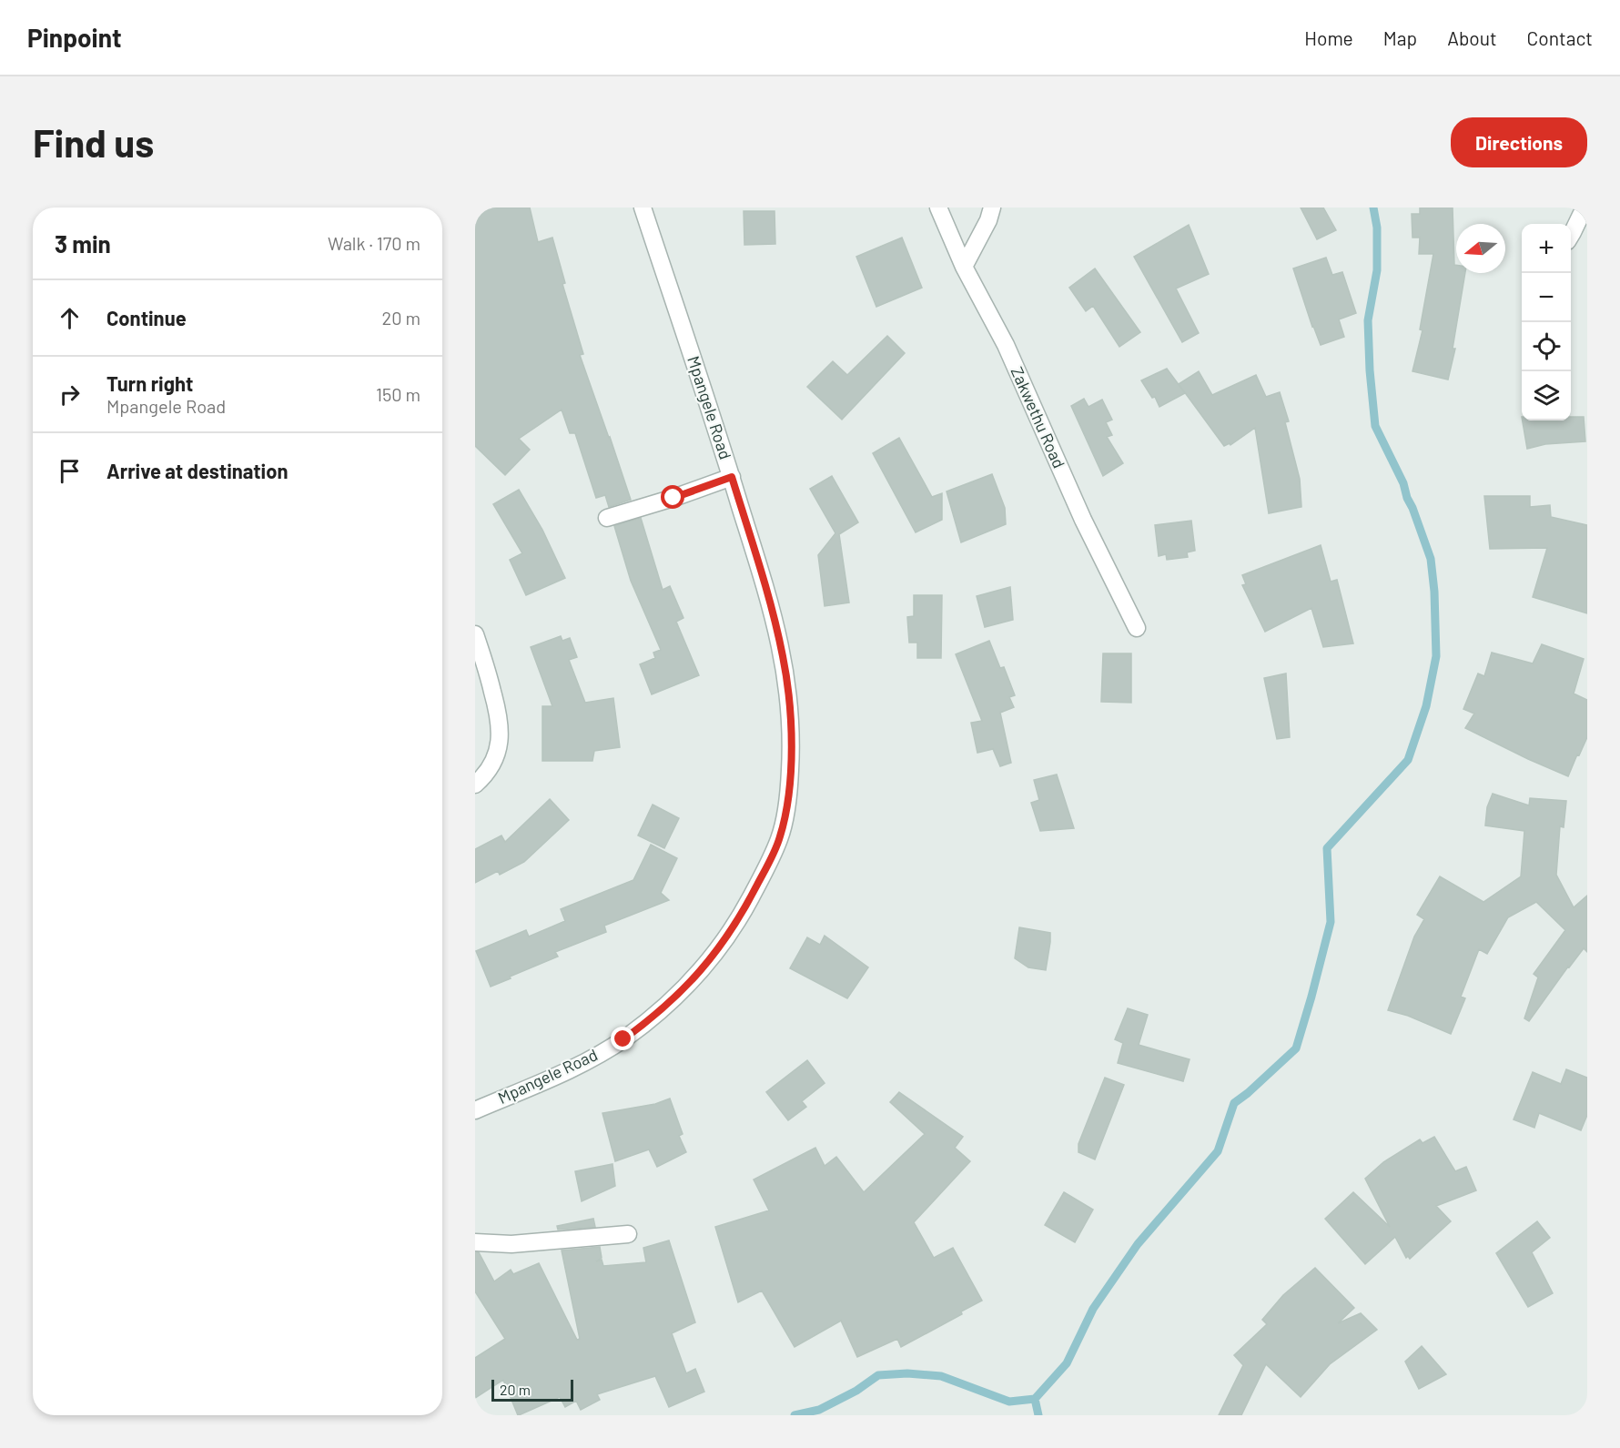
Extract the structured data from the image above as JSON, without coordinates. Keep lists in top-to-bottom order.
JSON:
{
  "streets": {
    "street": ["Mpangele Road", "Zakwethu Road"]
  },
  "scale_bar": "20 m",
  "north": "left",
  "page": {
    "header": "Pinpoint",
    "nav": [
      "Home",
      "Map",
      "About",
      "Contact"
    ],
    "buttons": "Directions",
    "title": "Find us",
    "heading": ["3 min", "Walk · 170 m"],
    "map_buttons": ["+", "−"],
    "list": [
      ["Continue", "20 m"],
      ["Turn right", "Mpangele Road", "150 m"],
      "Arrive at destination"
    ],
    "scale": "20 m"
  }
}
